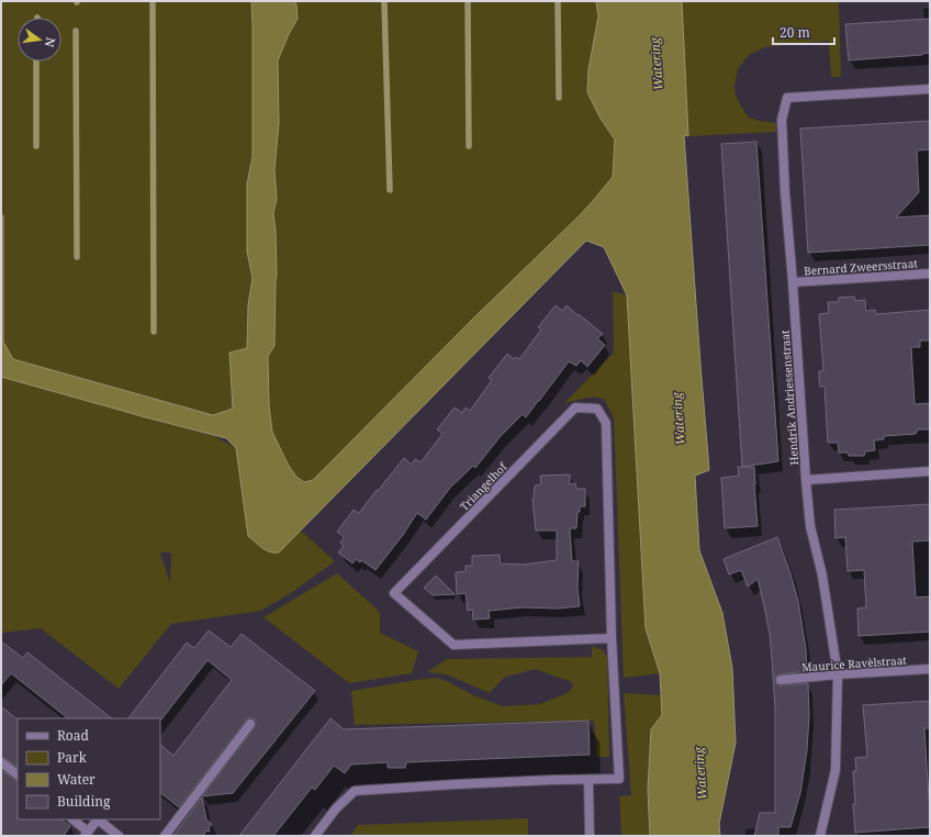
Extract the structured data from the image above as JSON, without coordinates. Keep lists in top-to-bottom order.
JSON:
{
  "streets": {
    "street": [
      "Bernard Zweersstraat",
      "Hendrik Andriessenstraat",
      "Triangelhof",
      "Maurice Ravèlstraat"
    ]
  },
  "crossings": [
    ["Bernard Zweersstraat", "Hendrik Andriessenstraat"],
    ["Hendrik Andriessenstraat", "Maurice Ravèlstraat"]
  ],
  "water": ["Watering"],
  "legend": [
    "Road",
    "Park",
    "Water",
    "Building"
  ],
  "scale_bar": "20 m",
  "north": "right"
}
